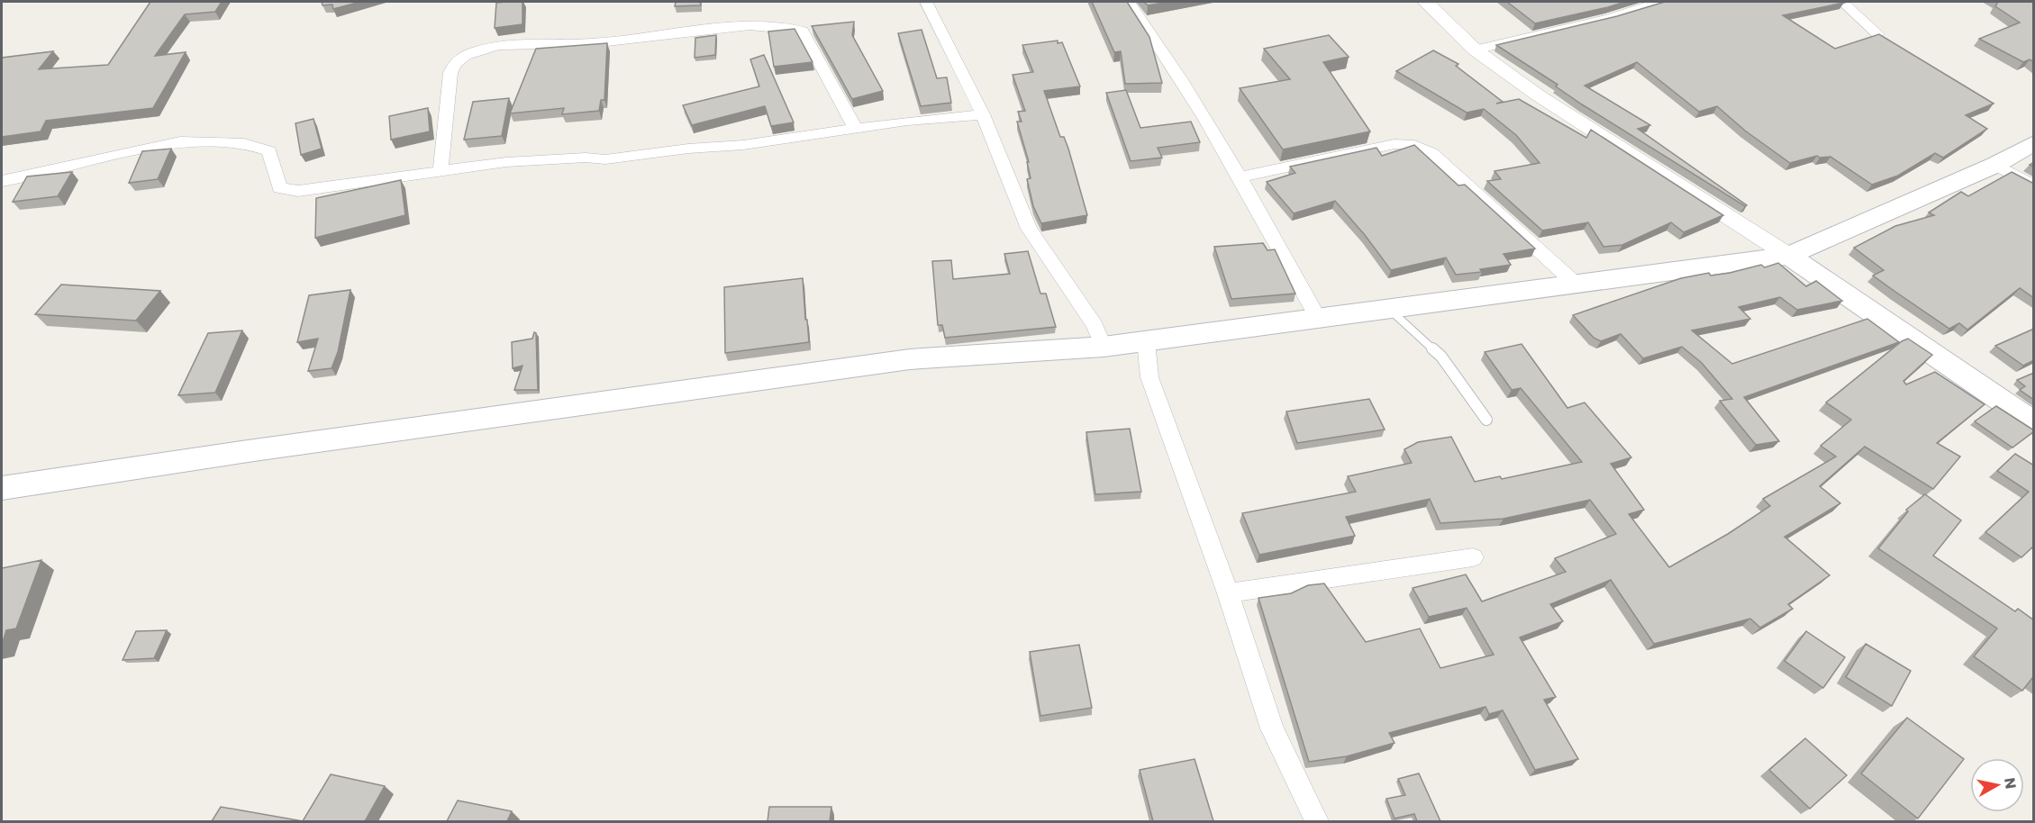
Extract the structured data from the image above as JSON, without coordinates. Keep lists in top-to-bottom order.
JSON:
{
  "north": "right"
}
